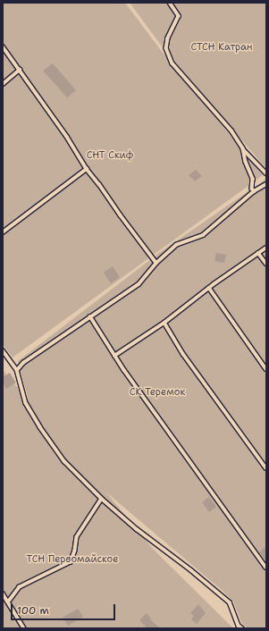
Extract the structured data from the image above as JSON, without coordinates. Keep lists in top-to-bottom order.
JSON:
{
  "parks": [
    "СТСН Катран",
    "СНТ Скиф",
    "СК Теремок",
    "ТСН Первомайское"
  ],
  "scale_bar": "100 m"
}
